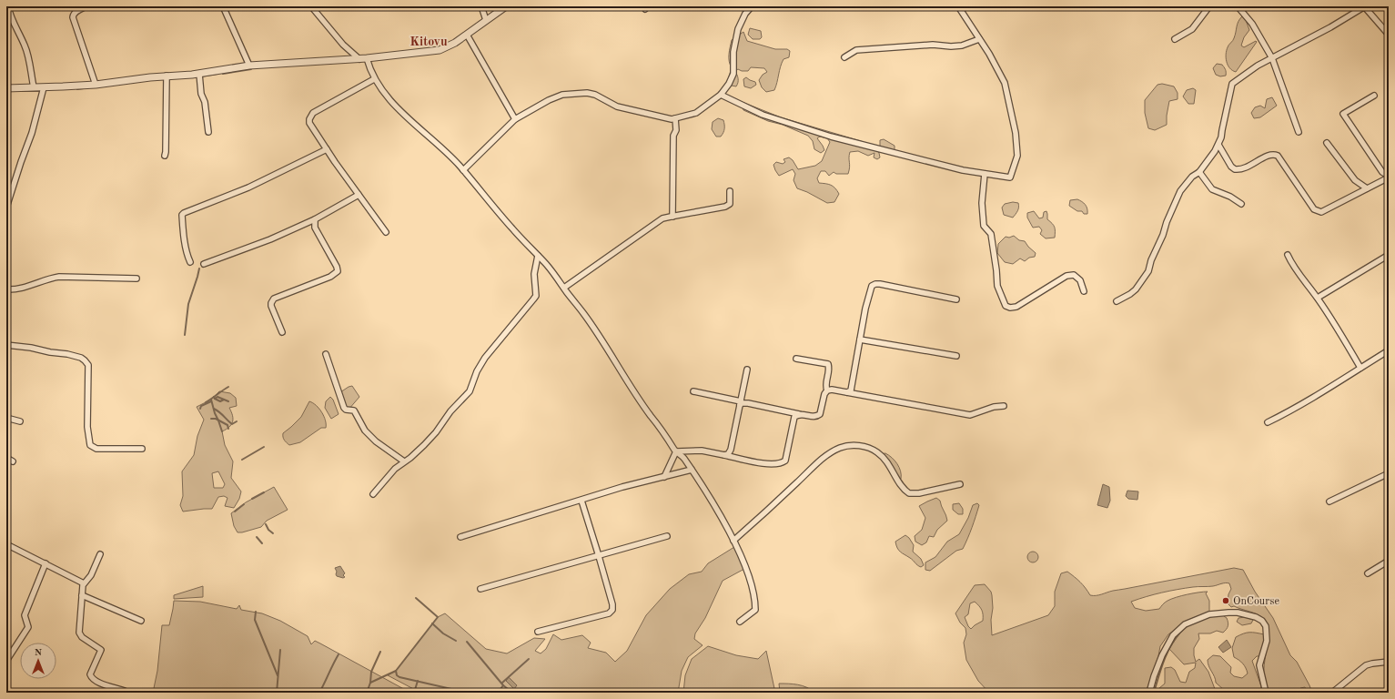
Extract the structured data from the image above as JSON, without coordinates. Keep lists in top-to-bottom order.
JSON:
{
  "districts": ["Kitovu"],
  "places": ["OnCourse"],
  "north": "top"
}
